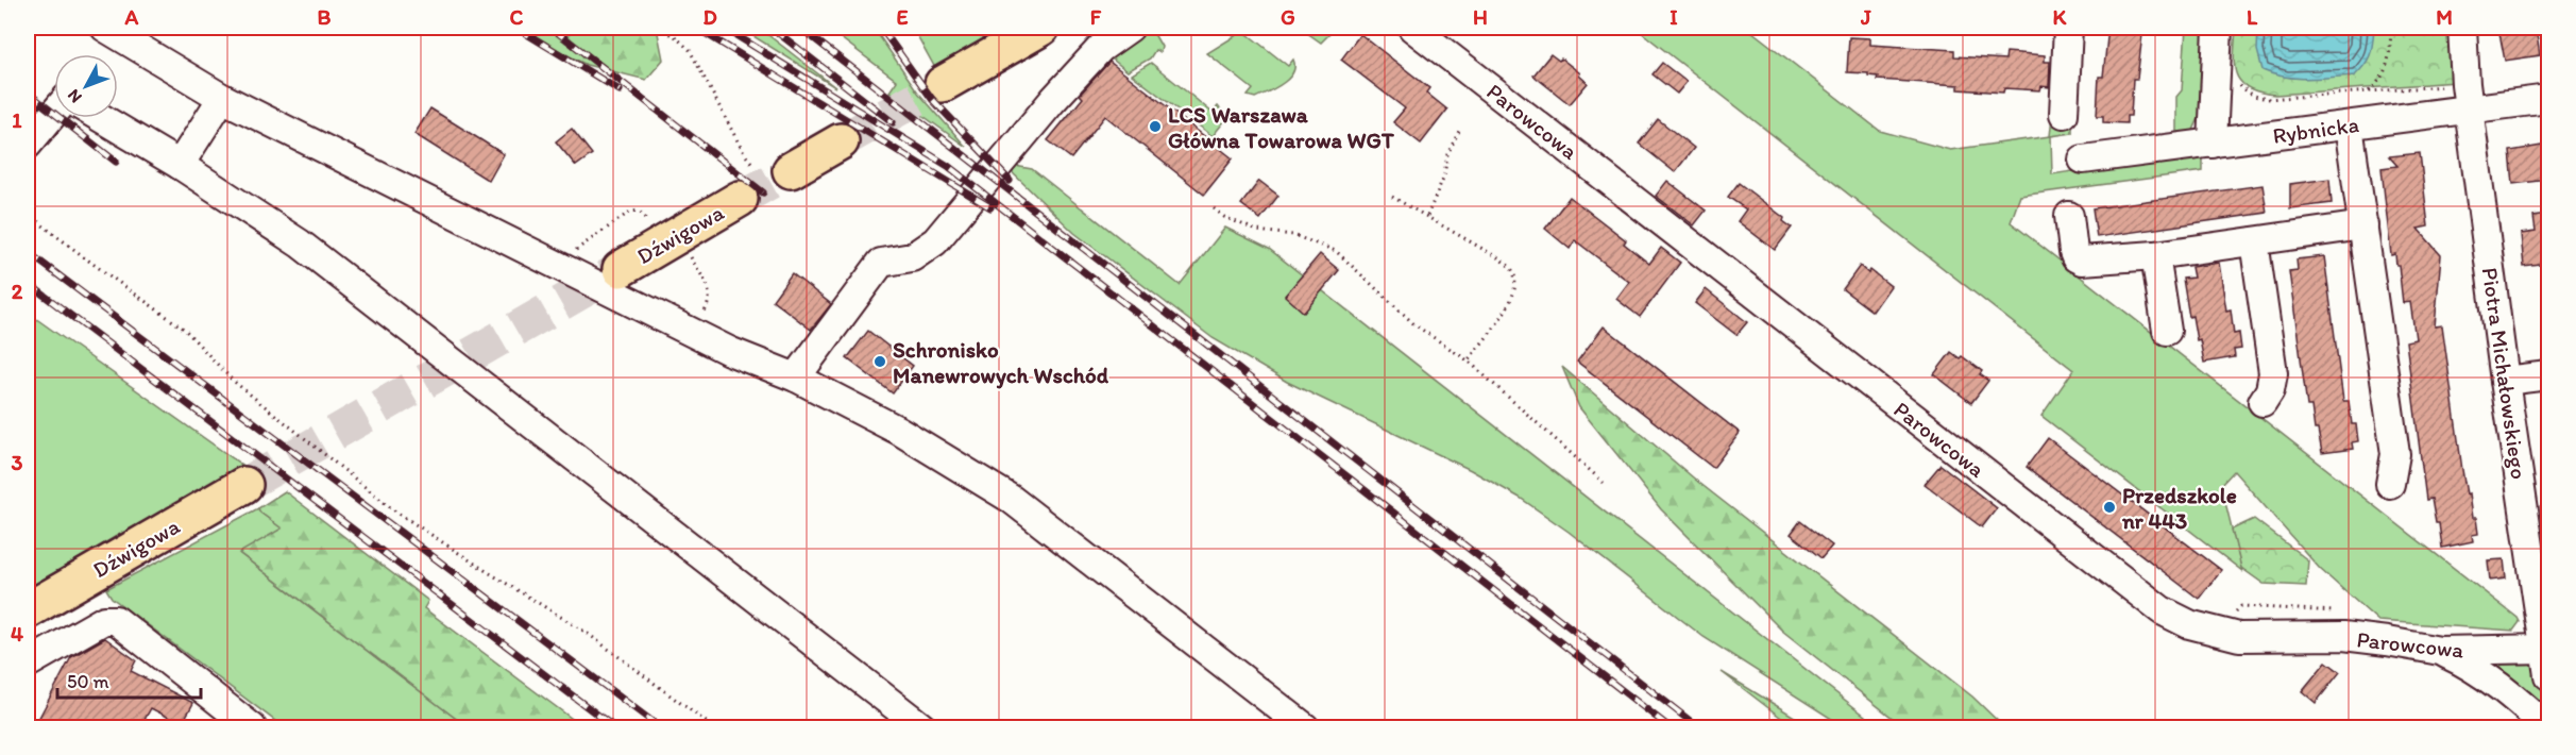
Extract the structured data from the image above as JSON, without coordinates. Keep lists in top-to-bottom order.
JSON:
{
  "streets": {
    "main road": ["Dźwigowa"],
    "street": ["Parowcowa", "Rybnicka", "Piotra Michałowskiego"]
  },
  "crossings": [
    ["Parowcowa", "Piotra Michałowskiego"],
    ["Rybnicka", "Piotra Michałowskiego"]
  ],
  "places": ["LCS Warszawa Główna Towarowa WGT", "Schronisko Manewrowych Wschód", "Przedszkole nr 443"],
  "scale_bar": "50 m",
  "north": "bottom left",
  "grid": {
    "columns": [
      "A",
      "B",
      "C",
      "D",
      "E",
      "F",
      "G",
      "H",
      "I",
      "J",
      "K",
      "L",
      "M"
    ],
    "rows": [
      "1",
      "2",
      "3",
      "4"
    ]
  }
}
